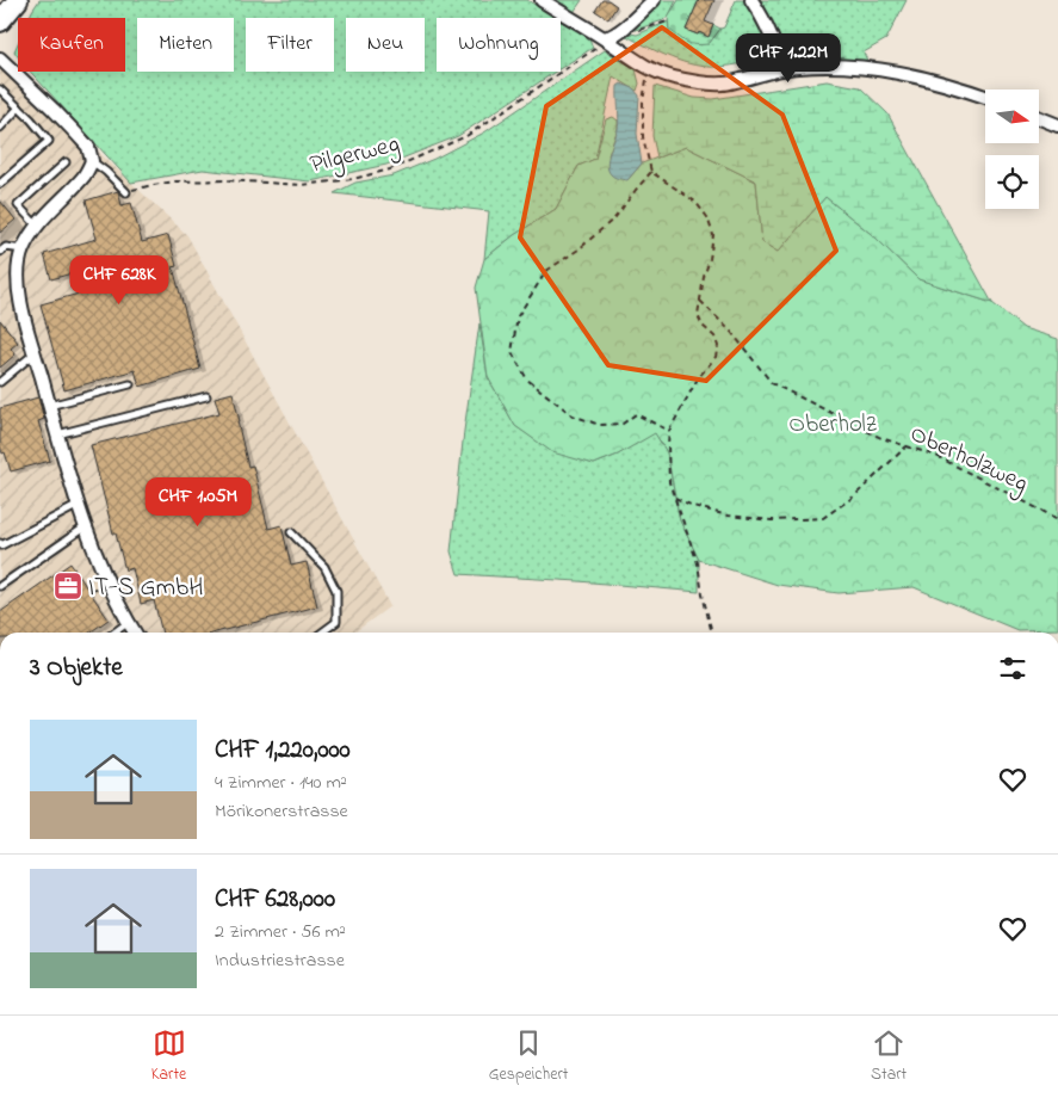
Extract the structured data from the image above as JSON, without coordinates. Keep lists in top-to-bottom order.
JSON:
{
  "streets": {
    "path": ["Pilgerweg", "Oberholzweg"]
  },
  "parks": ["Oberholz"],
  "places": {
    "office": ["IT-S GmbH"]
  },
  "north": "right",
  "page": {
    "chip": [
      "Kaufen",
      "Mieten",
      "Filter",
      "Neu",
      "Wohnung"
    ],
    "price": ["CHF 1.22M", "CHF 628K", "CHF 1.05M"],
    "heading": "3 Objekte",
    "list": [
      {
        "name": "CHF 1,220,000",
        "note": "4 Zimmer · 140 m² · Mörikonerstrasse"
      },
      {
        "name": "CHF 628,000",
        "note": "2 Zimmer · 56 m² · Industriestrasse"
      }
    ],
    "tabs": ["Karte", "Gespeichert", "Start"]
  }
}
